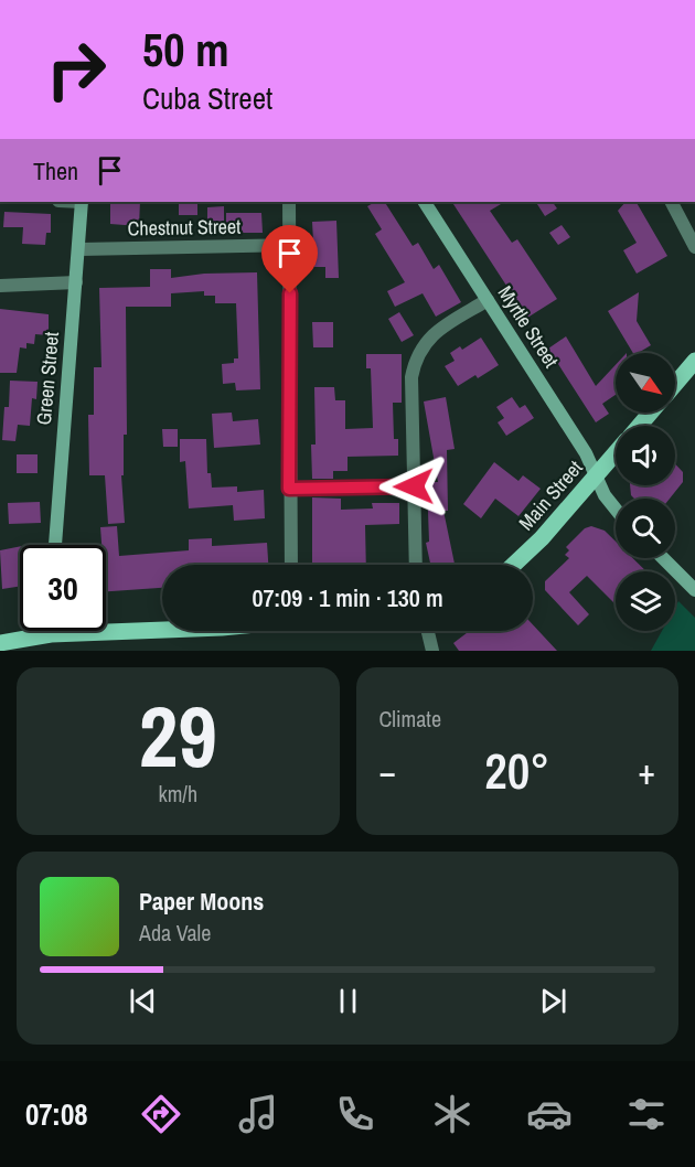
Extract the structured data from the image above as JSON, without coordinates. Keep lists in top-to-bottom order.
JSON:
{
  "streets": {
    "main road": ["Main Street"],
    "street": ["Chestnut Street", "Myrtle Street", "Green Street"]
  },
  "crossings": [
    ["Chestnut Street", "Green Street"],
    ["Myrtle Street", "Main Street"]
  ],
  "north": "bottom right",
  "page": {
    "turn": ["50 m", "Cuba Street"],
    "then": "Then",
    "limit": "30",
    "trip": "07:09 · 1 min · 130 m",
    "tile": [
      ["29", "km/h"],
      "Climate"
    ],
    "heat": ["−", "20°", "+"],
    "song": ["Paper Moons", "Ada Vale"],
    "tabs": "07:08"
  }
}
